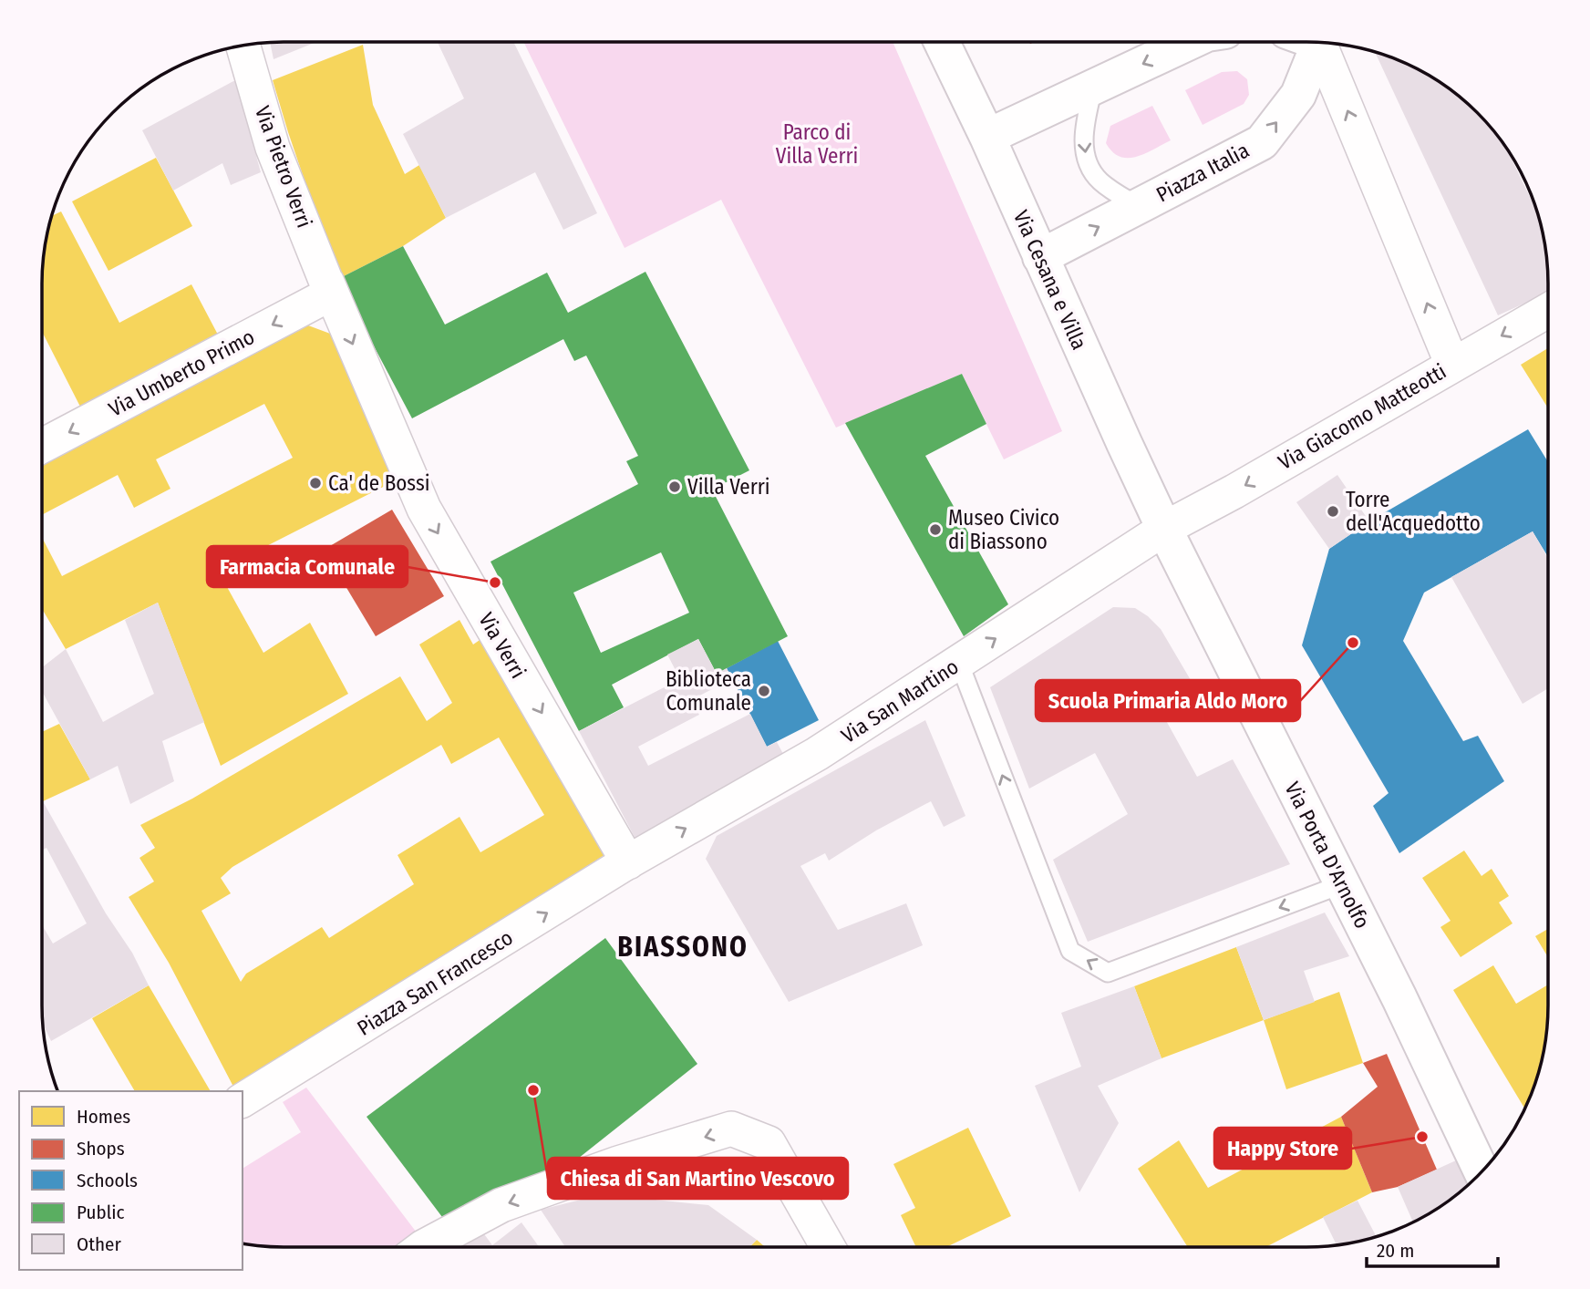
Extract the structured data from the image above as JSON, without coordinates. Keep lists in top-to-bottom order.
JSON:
{
  "streets": {
    "main road": ["Piazza Italia", "Via Cesana e Villa", "Via Porta D'Arnolfo"],
    "street": [
      "Via Pietro Verri",
      "Via Umberto Primo",
      "Via Giacomo Matteotti",
      "Via Verri",
      "Via San Martino",
      "Piazza San Francesco"
    ]
  },
  "crossings": [
    ["Via Pietro Verri", "Via Umberto Primo"],
    ["Via Pietro Verri", "Via Verri"],
    ["Piazza Italia", "Via Cesana e Villa"],
    ["Via Cesana e Villa", "Via Giacomo Matteotti"],
    ["Via Cesana e Villa", "Via San Martino"],
    ["Via Cesana e Villa", "Via Porta D'Arnolfo"],
    ["Via Umberto Primo", "Via Verri"],
    ["Via Giacomo Matteotti", "Via San Martino"],
    ["Via Giacomo Matteotti", "Via Porta D'Arnolfo"],
    ["Via Verri", "Via San Martino"],
    ["Via Verri", "Piazza San Francesco"],
    ["Via San Martino", "Via Porta D'Arnolfo"],
    ["Via San Martino", "Piazza San Francesco"]
  ],
  "one_way": [
    "Via Umberto Primo",
    "Via Giacomo Matteotti",
    "Via Verri",
    "Via San Martino",
    "Piazza San Francesco"
  ],
  "districts": ["BIASSONO"],
  "parks": ["Parco di Villa Verri"],
  "places": [
    "Ca' de Bossi",
    "Villa Verri",
    "Torre dell'Acquedotto",
    "Museo Civico di Biassono",
    "Farmacia Comunale",
    "Scuola Primaria Aldo Moro",
    "Biblioteca Comunale",
    "Chiesa di San Martino Vescovo",
    "Happy Store"
  ],
  "legend": [
    "Homes",
    "Shops",
    "Schools",
    "Public",
    "Other"
  ],
  "scale_bar": "20 m"
}
